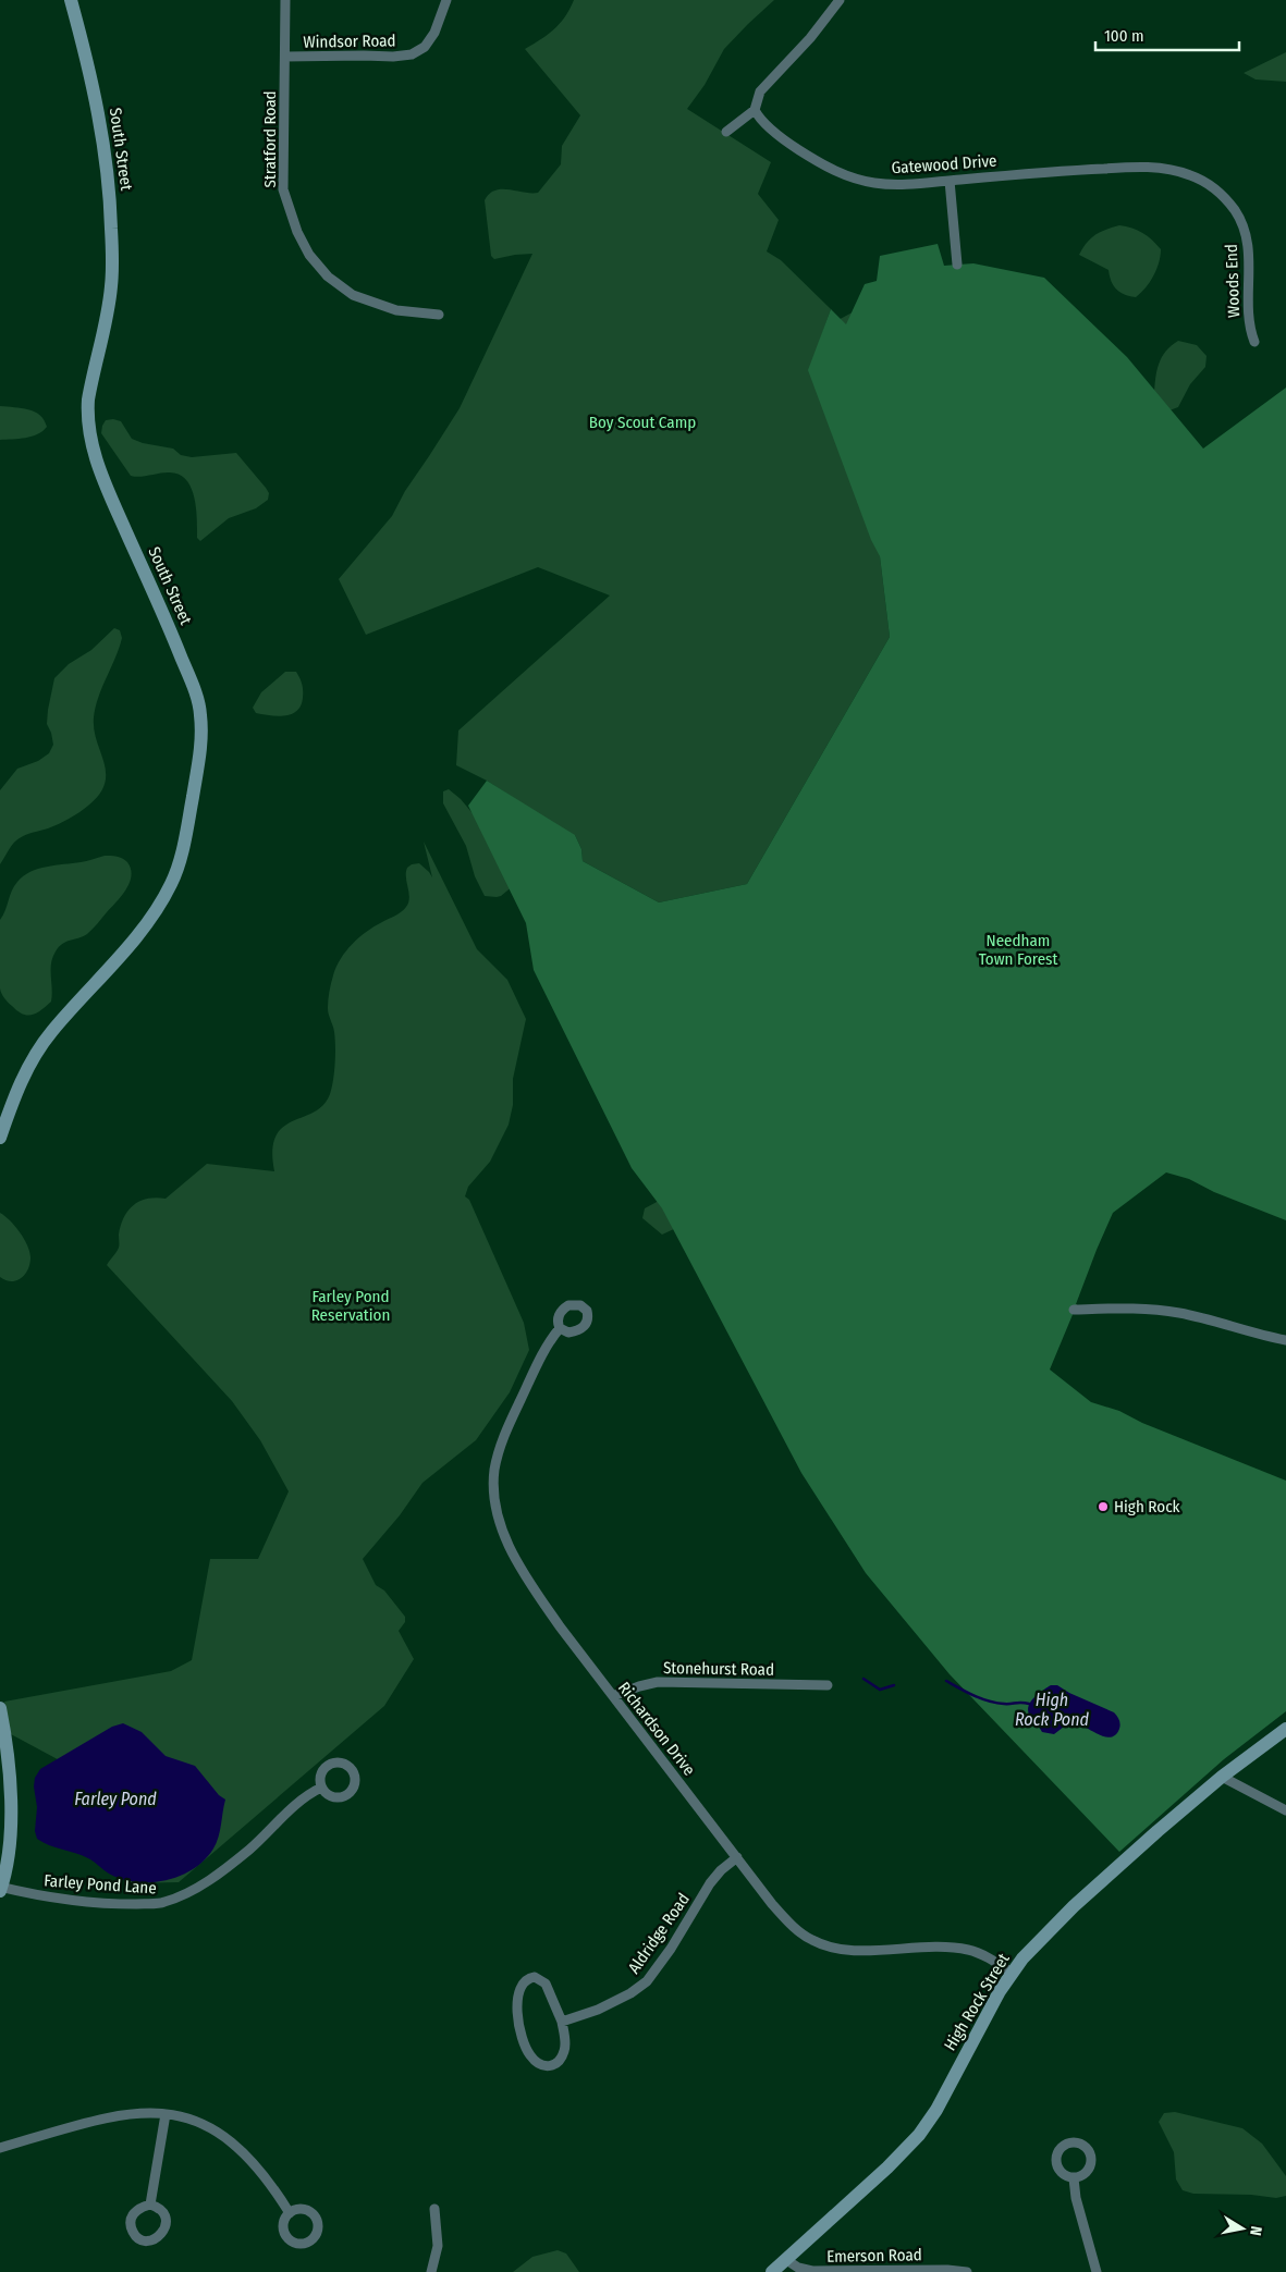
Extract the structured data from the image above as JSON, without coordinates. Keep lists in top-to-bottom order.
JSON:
{
  "streets": {
    "street": [
      "Windsor Road",
      "Stratford Road",
      "South Street",
      "Gatewood Drive",
      "Woods End",
      "Stonehurst Road",
      "Richardson Drive",
      "Farley Pond Lane",
      "Aldridge Road",
      "High Rock Street",
      "Emerson Road"
    ]
  },
  "crossings": [
    ["Windsor Road", "Stratford Road"],
    ["Gatewood Drive", "Woods End"],
    ["Stonehurst Road", "Richardson Drive"],
    ["Richardson Drive", "Aldridge Road"],
    ["Richardson Drive", "High Rock Street"],
    ["High Rock Street", "Emerson Road"]
  ],
  "water": ["High Rock Pond", "Farley Pond"],
  "parks": ["Boy Scout Camp", "Needham Town Forest", "Farley Pond Reservation"],
  "places": ["High Rock"],
  "scale_bar": "100 m",
  "north": "right"
}
